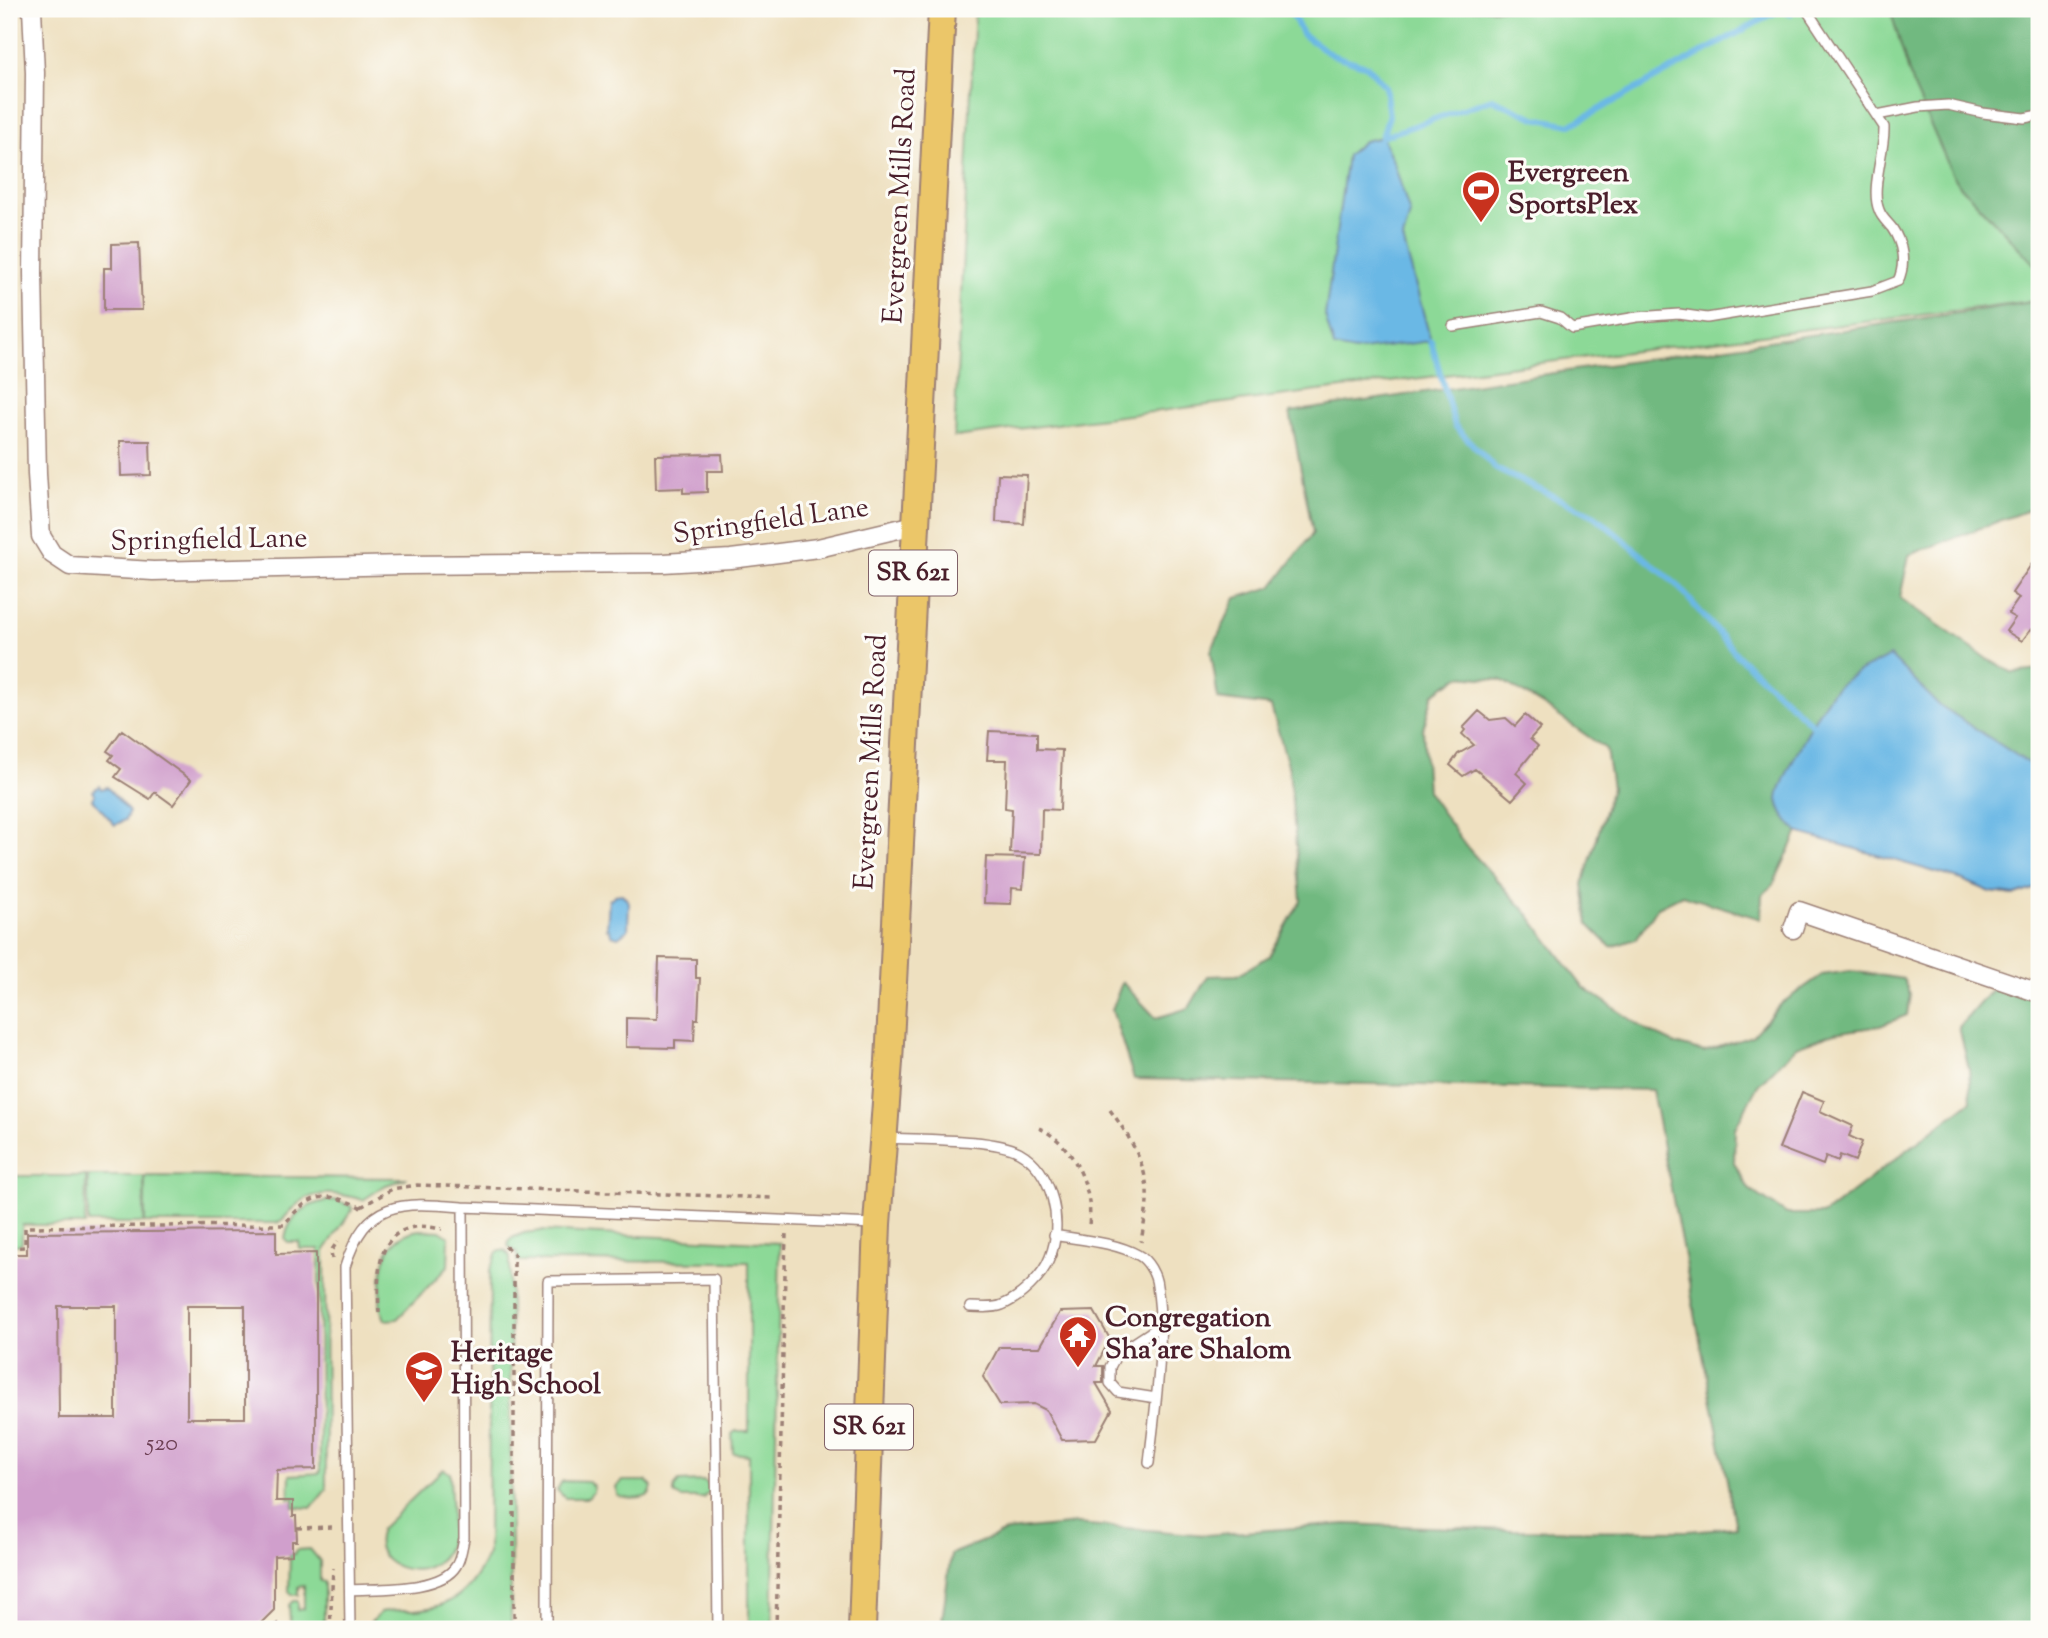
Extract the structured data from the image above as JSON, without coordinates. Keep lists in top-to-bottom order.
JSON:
{
  "streets": {
    "main road": ["Evergreen Mills Road", "SR 621"],
    "street": ["Springfield Lane"]
  },
  "crossings": [
    ["Evergreen Mills Road", "Springfield Lane"],
    ["Evergreen Mills Road", "SR 621"]
  ],
  "places": {
    "sports": ["Evergreen SportsPlex"],
    "temple": ["Congregation Sha'are Shalom"],
    "school or university": ["Heritage High School"]
  },
  "house_numbers": ["520"]
}
